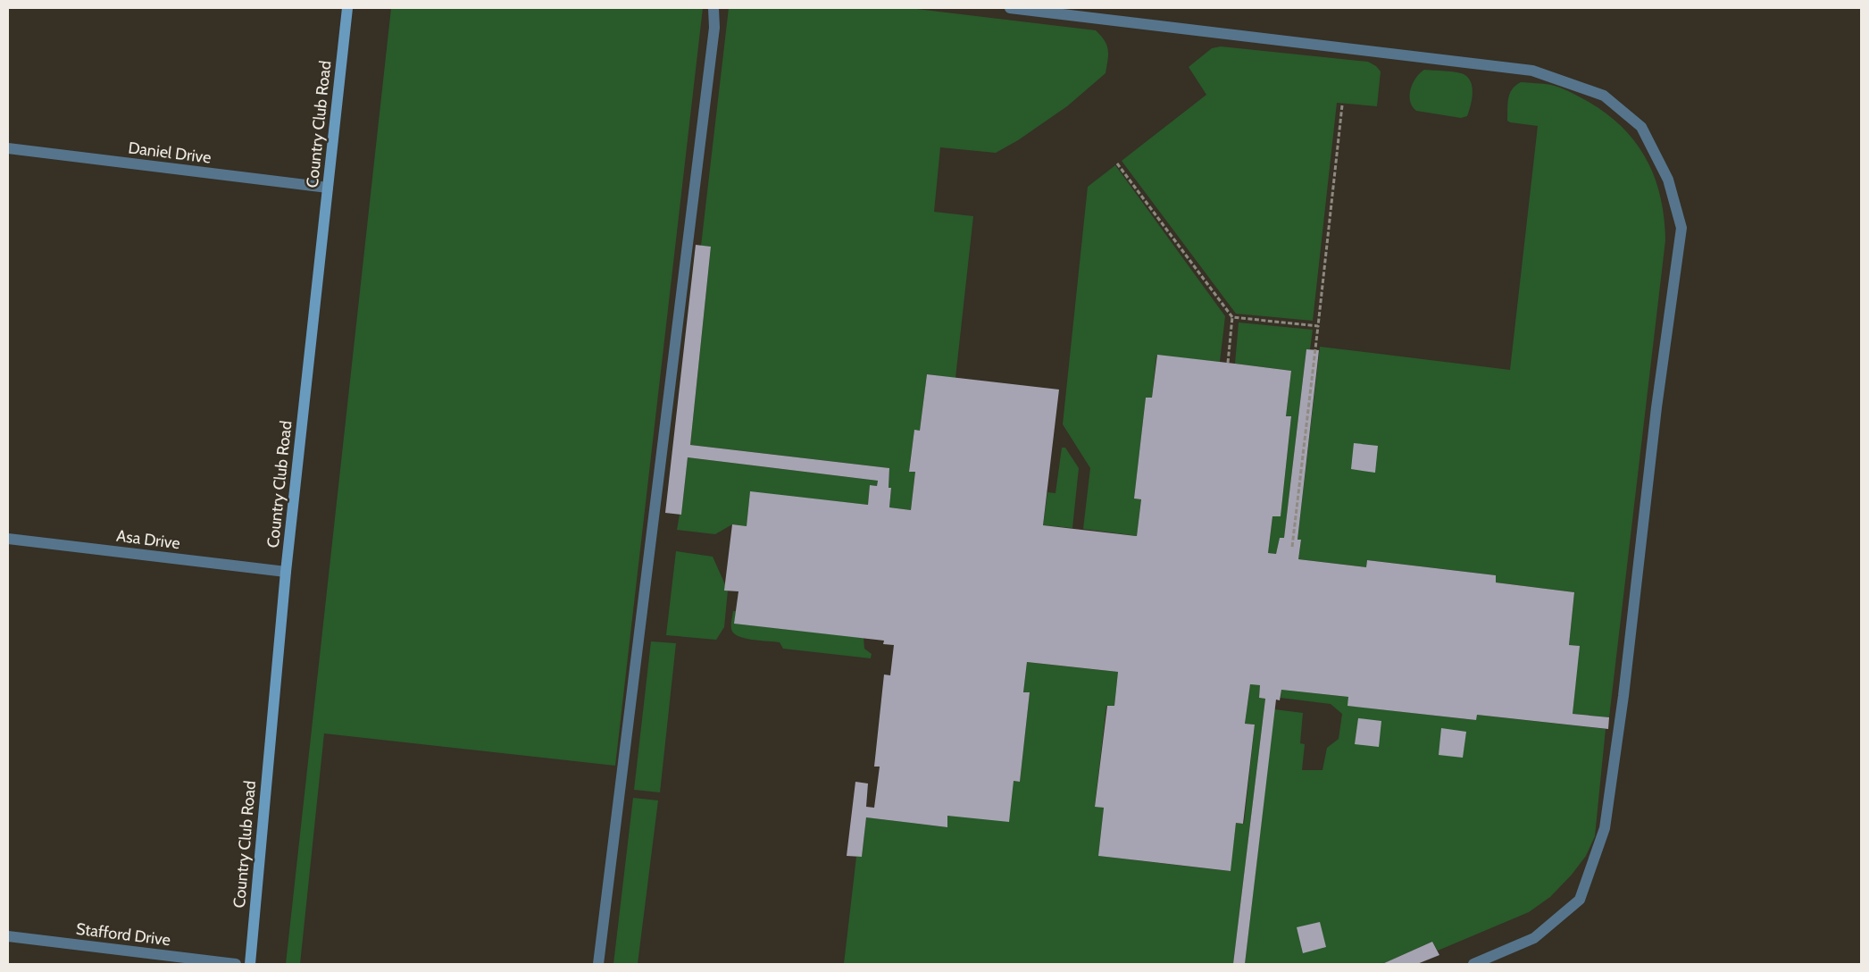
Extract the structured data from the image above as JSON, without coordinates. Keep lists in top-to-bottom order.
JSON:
{
  "streets": {
    "street": [
      "Country Club Road",
      "Daniel Drive",
      "Asa Drive",
      "Stafford Drive"
    ]
  },
  "crossings": [
    ["Country Club Road", "Daniel Drive"],
    ["Country Club Road", "Asa Drive"]
  ]
}
